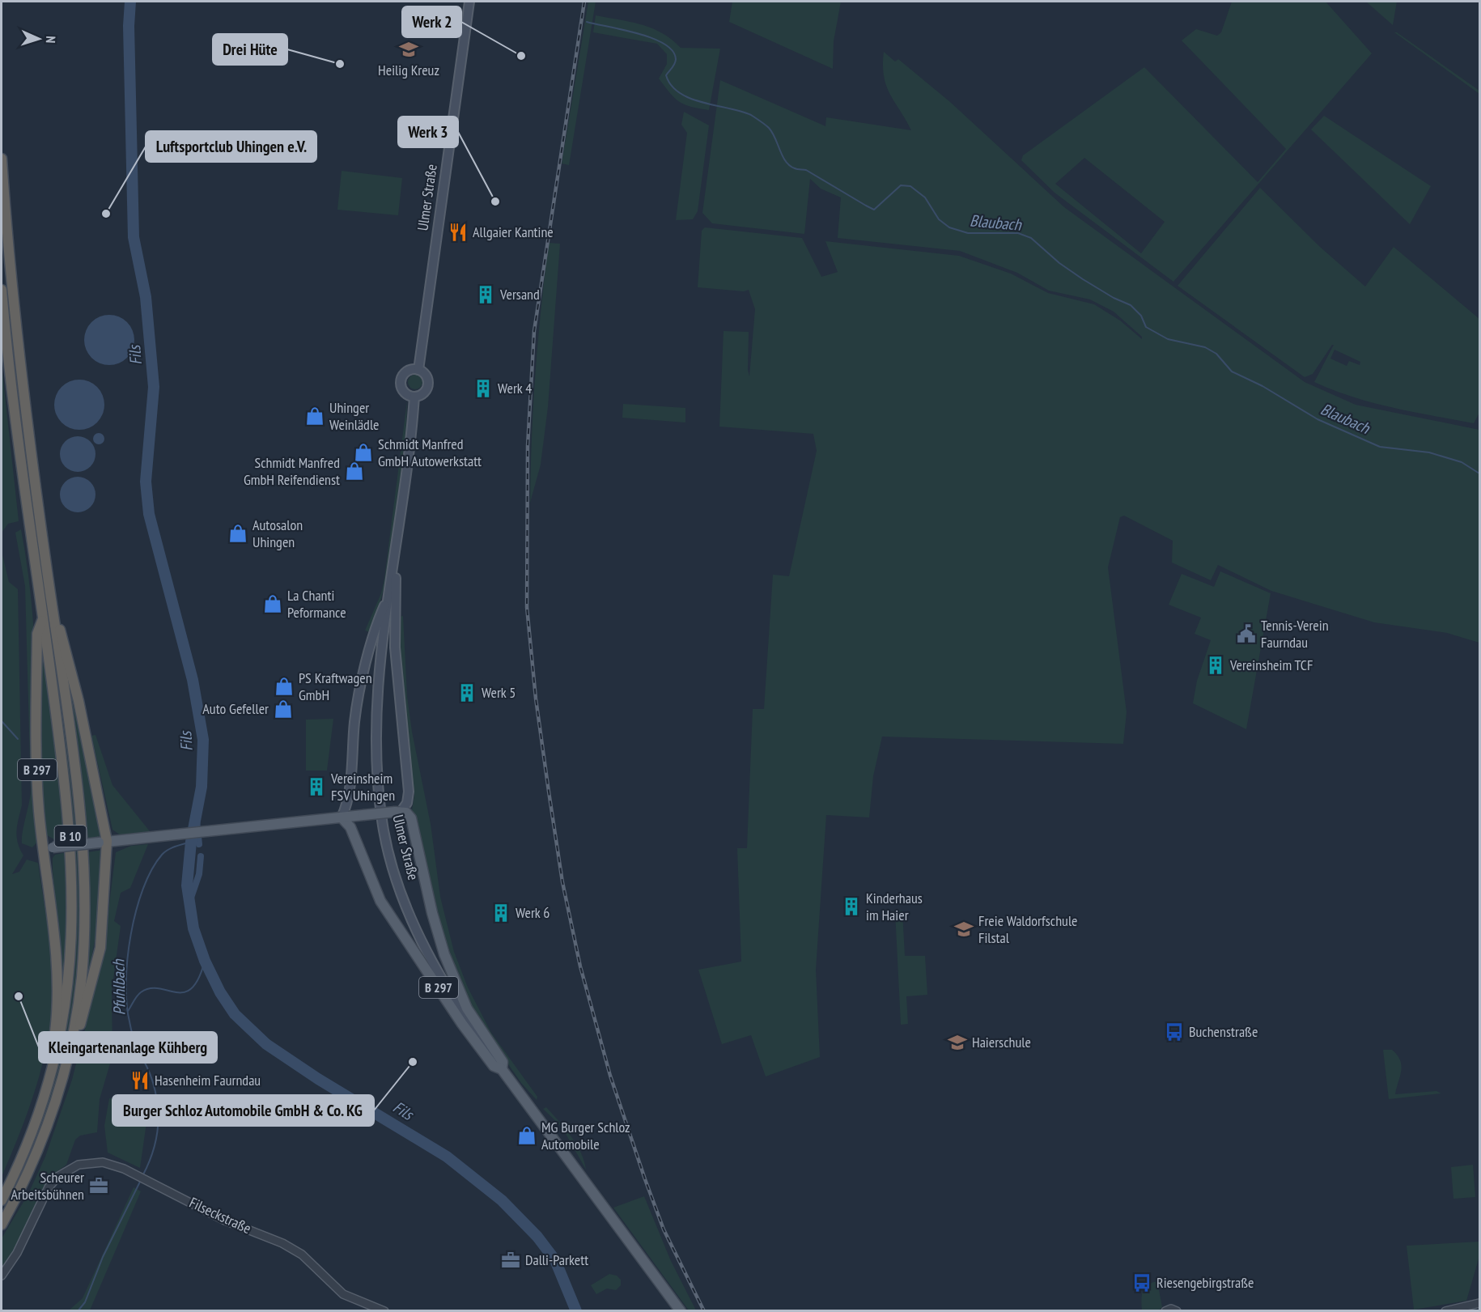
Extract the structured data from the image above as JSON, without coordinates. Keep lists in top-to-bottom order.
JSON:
{
  "streets": {
    "highway": ["B 297", "B 10"],
    "main road": ["Ulmer Straße"],
    "street": ["Filseckstraße"]
  },
  "crossings": [
    ["Ulmer Straße", "B 297"],
    ["B 297", "B 10"]
  ],
  "water": ["Blaubach", "Fils", "Pfuhlbach"],
  "places": {
    "school or university": ["Heilig Kreuz", "Freie Waldorfschule Filstal", "Haierschule"],
    "other": [
      "Werk 2",
      "Drei Hüte",
      "Werk 3",
      "Luftsportclub Uhingen e.V.",
      "Kleingartenanlage Kühberg",
      "Burger Schloz Automobile GmbH & Co. KG"
    ],
    "restaurant": ["Allgaier Kantine", "Hasenheim Faurndau"],
    "building": [
      "Versand",
      "Werk 4",
      "Vereinsheim TCF",
      "Werk 5",
      "Vereinsheim FSV Uhingen",
      "Kinderhaus im Haier",
      "Werk 6"
    ],
    "shop": [
      "Uhinger Weinlädle",
      "Schmidt Manfred GmbH Autowerkstatt",
      "Schmidt Manfred GmbH Reifendienst",
      "Autosalon Uhingen",
      "La Chanti Peformance",
      "PS Kraftwagen GmbH",
      "Auto Gefeller",
      "MG Burger Schloz Automobile"
    ],
    "public building": ["Tennis-Verein Faurndau"],
    "bus stop": ["Buchenstraße", "Riesengebirgstraße"],
    "office": ["Scheurer Arbeitsbühnen", "Dalli-Parkett"]
  },
  "north": "right"
}
